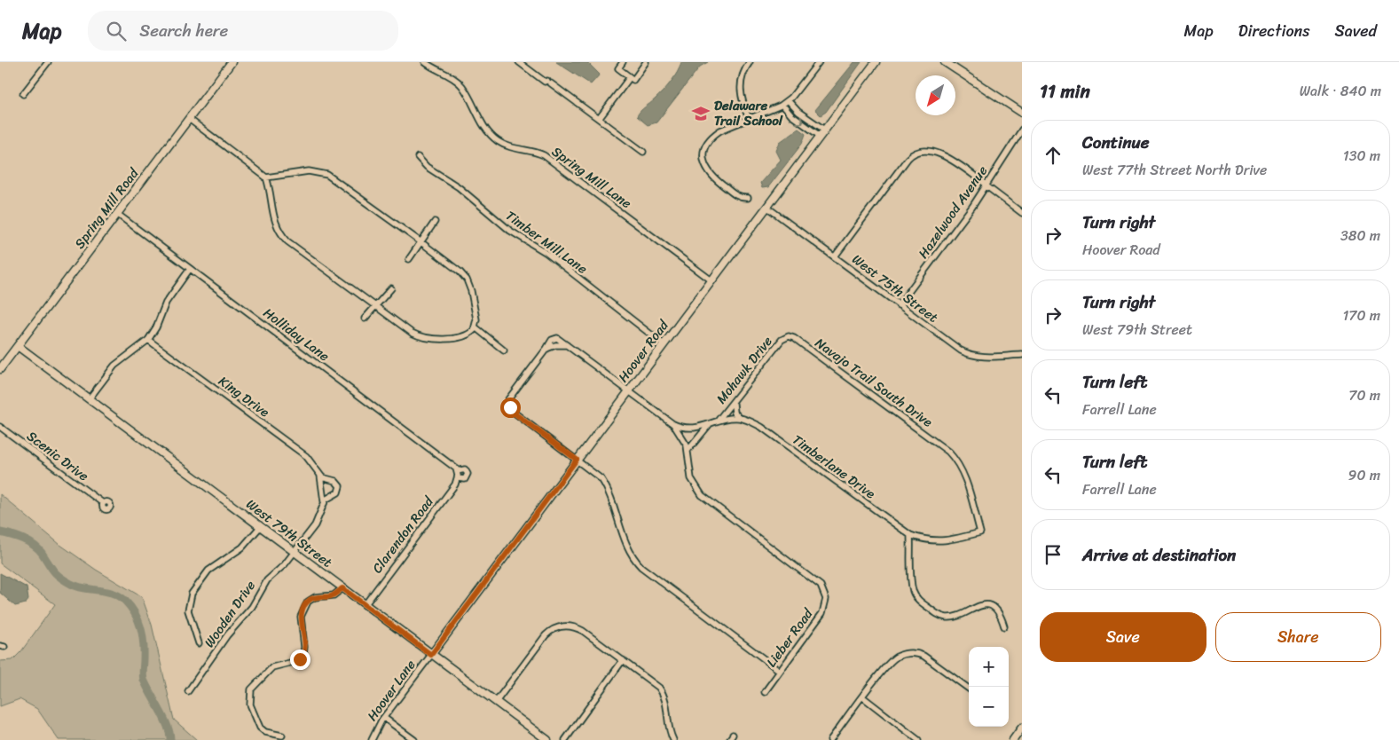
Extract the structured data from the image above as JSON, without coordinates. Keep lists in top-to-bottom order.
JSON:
{
  "streets": {
    "street": [
      "Spring Mill Lane",
      "Spring Mill Road",
      "Hazelwood Avenue",
      "Timber Mill Lane",
      "West 75th Street",
      "Holliday Lane",
      "Hoover Road",
      "Mohawk Drive",
      "Navajo Trail South Drive",
      "King Drive",
      "Scenic Drive",
      "Timberlane Drive",
      "West 79th Street",
      "Clarendon Road",
      "Wooden Drive",
      "Lieber Road",
      "Hoover Lane"
    ]
  },
  "crossings": [
    ["Spring Mill Lane", "Hoover Road"],
    ["Spring Mill Road", "Holliday Lane"],
    ["Spring Mill Road", "West 79th Street"],
    ["Hazelwood Avenue", "West 75th Street"],
    ["Timber Mill Lane", "Hoover Road"],
    ["West 75th Street", "Hoover Road"],
    ["Holliday Lane", "Clarendon Road"],
    ["Hoover Road", "West 79th Street"],
    ["Hoover Road", "Hoover Lane"],
    ["Mohawk Drive", "Navajo Trail South Drive"],
    ["Mohawk Drive", "Timberlane Drive"],
    ["Navajo Trail South Drive", "Timberlane Drive"],
    ["King Drive", "West 79th Street"],
    ["King Drive", "Wooden Drive"],
    ["West 79th Street", "Clarendon Road"],
    ["West 79th Street", "Wooden Drive"],
    ["West 79th Street", "Hoover Lane"]
  ],
  "places": {
    "school or university": ["Delaware Trail School"]
  },
  "north": "bottom left",
  "page": {
    "header": "Map",
    "search": "Search here",
    "nav": ["Map", "Directions", "Saved"],
    "heading": ["11 min", "Walk · 840 m"],
    "list": [
      ["Continue", "West 77th Street North Drive", "130 m"],
      ["Turn right", "Hoover Road", "380 m"],
      ["Turn right", "West 79th Street", "170 m"],
      ["Turn left", "Farrell Lane", "70 m"],
      ["Turn left", "Farrell Lane", "90 m"],
      "Arrive at destination"
    ],
    "buttons": ["Save", "Share"],
    "map_buttons": ["+", "−"]
  }
}
